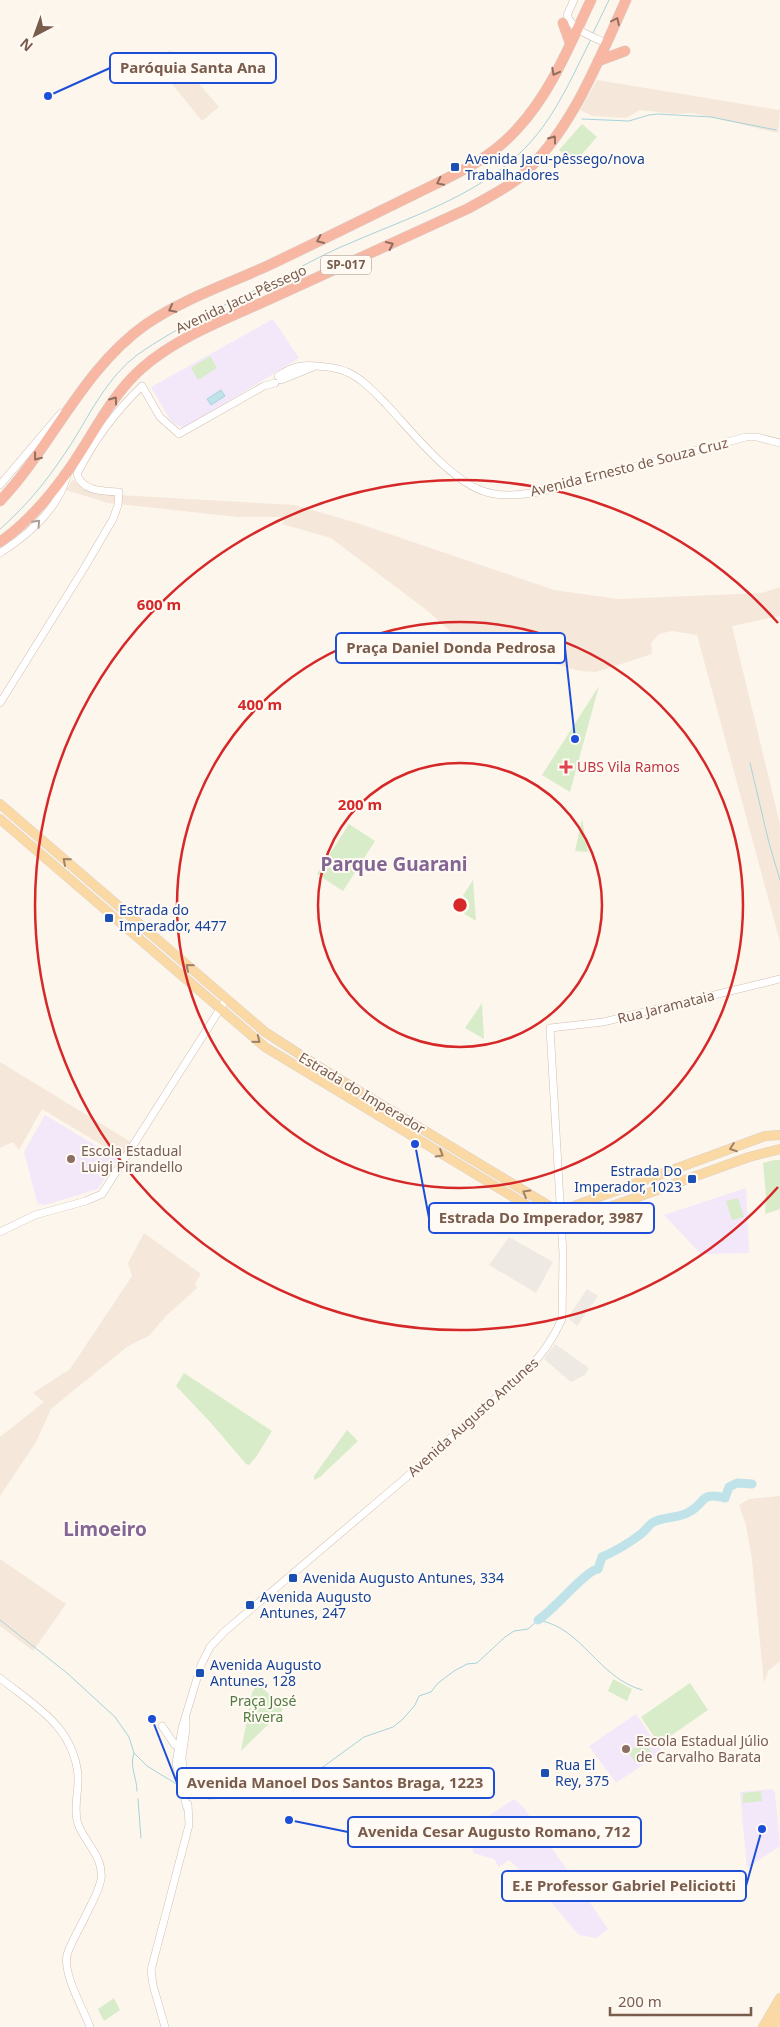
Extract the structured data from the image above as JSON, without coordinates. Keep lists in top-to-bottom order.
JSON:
{
  "streets": {
    "highway": ["SP-017", "Avenida Jacu-Pêssego"],
    "main road": ["Estrada do Imperador"],
    "street": ["Avenida Ernesto de Souza Cruz", "Rua Jaramataia", "Avenida Augusto Antunes"]
  },
  "crossings": [
    ["Avenida Jacu-Pêssego", "Avenida Ernesto de Souza Cruz"],
    ["Rua Jaramataia", "Avenida Augusto Antunes"],
    ["Estrada do Imperador", "Avenida Augusto Antunes"]
  ],
  "districts": ["Parque Guarani", "Limoeiro"],
  "parks": ["Praça José Rivera"],
  "places": {
    "other": [
      "Paróquia Santa Ana",
      "Praça Daniel Donda Pedrosa",
      "Estrada Do Imperador, 3987",
      "Escola Estadual Luigi Pirandello",
      "Avenida Manoel Dos Santos Braga, 1223",
      "Escola Estadual Júlio de Carvalho Barata",
      "Avenida Cesar Augusto Romano, 712",
      "E.E Professor Gabriel Peliciotti"
    ],
    "transit": [
      "Avenida Jacu-pêssego/nova Trabalhadores",
      "Estrada do Imperador, 4477",
      "Estrada Do Imperador, 1023",
      "Avenida Augusto Antunes, 334",
      "Avenida Augusto Antunes, 247",
      "Avenida Augusto Antunes, 128",
      "Rua El Rey, 375"
    ],
    "health": ["UBS Vila Ramos"]
  },
  "scale_bar": "200 m",
  "north": "bottom left",
  "rings": ["600 m", "400 m", "200 m"]
}
